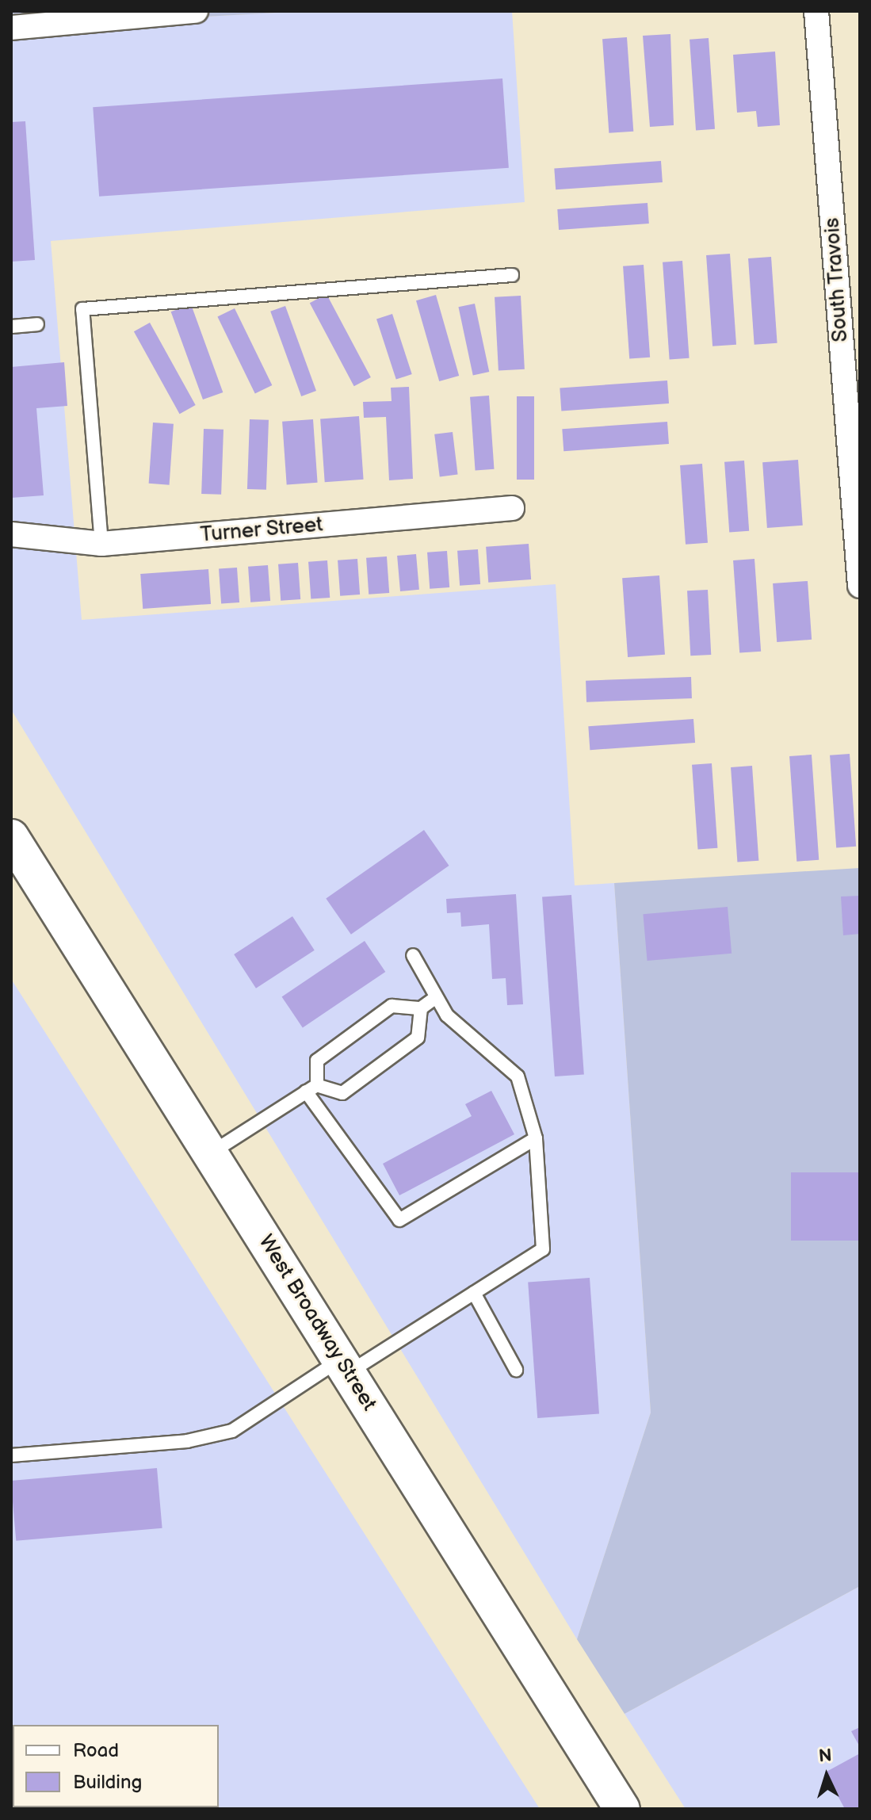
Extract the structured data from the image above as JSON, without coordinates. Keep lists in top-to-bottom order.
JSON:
{
  "streets": {
    "main road": ["West Broadway Street"],
    "street": ["South Travois", "Turner Street"]
  },
  "legend": ["Road", "Building"],
  "north": "top"
}
